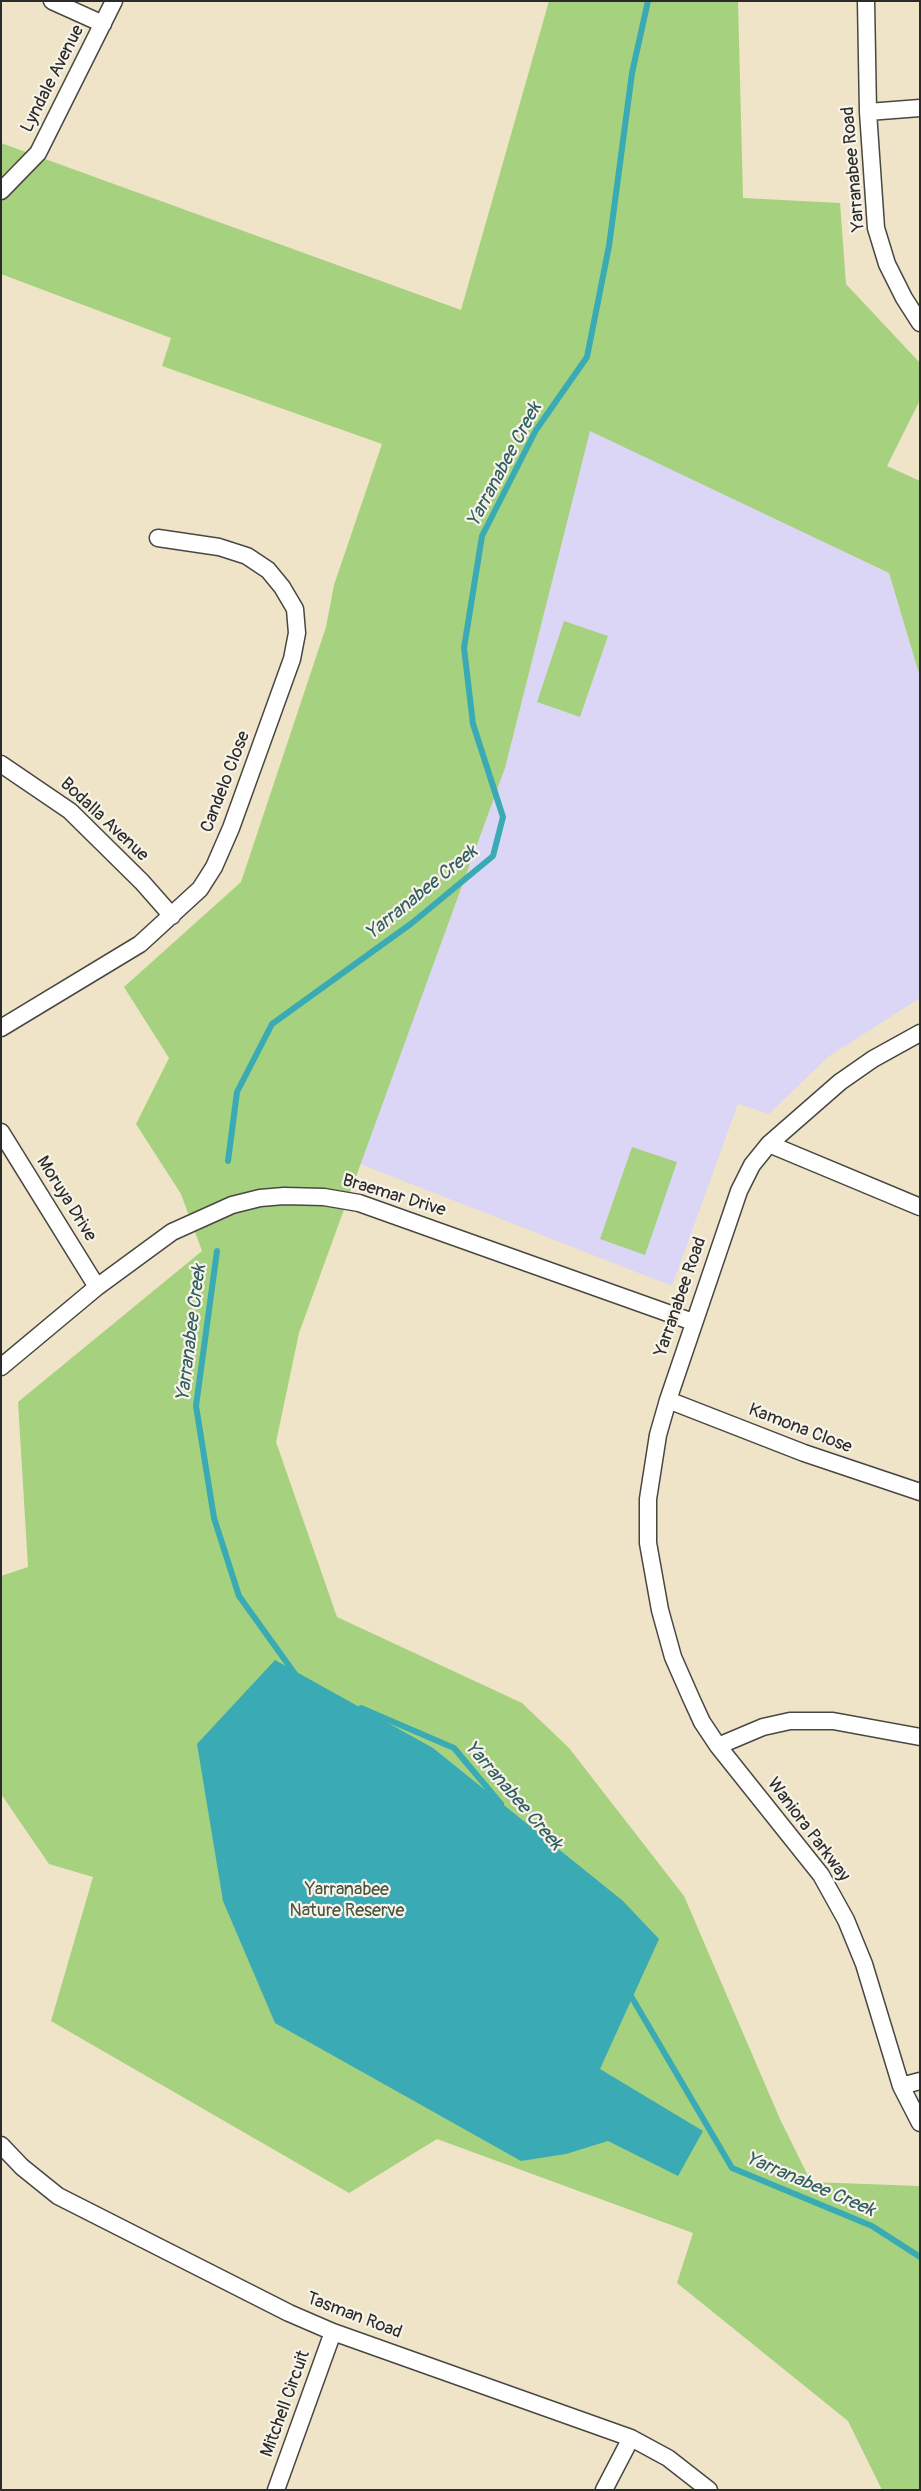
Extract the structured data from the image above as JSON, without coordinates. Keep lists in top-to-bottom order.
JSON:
{
  "streets": {
    "street": [
      "Lyndale Avenue",
      "Yarranabee Road",
      "Candelo Close",
      "Bodalla Avenue",
      "Braemar Drive",
      "Moruya Drive",
      "Kamona Close",
      "Waniora Parkway",
      "Tasman Road",
      "Mitchell Circuit"
    ]
  },
  "crossings": [
    ["Yarranabee Road", "Braemar Drive"],
    ["Yarranabee Road", "Kamona Close"],
    ["Yarranabee Road", "Waniora Parkway"],
    ["Candelo Close", "Bodalla Avenue"],
    ["Braemar Drive", "Moruya Drive"],
    ["Tasman Road", "Mitchell Circuit"]
  ],
  "water": ["Yarranabee Creek"],
  "parks": ["Yarranabee Nature Reserve"]
}
